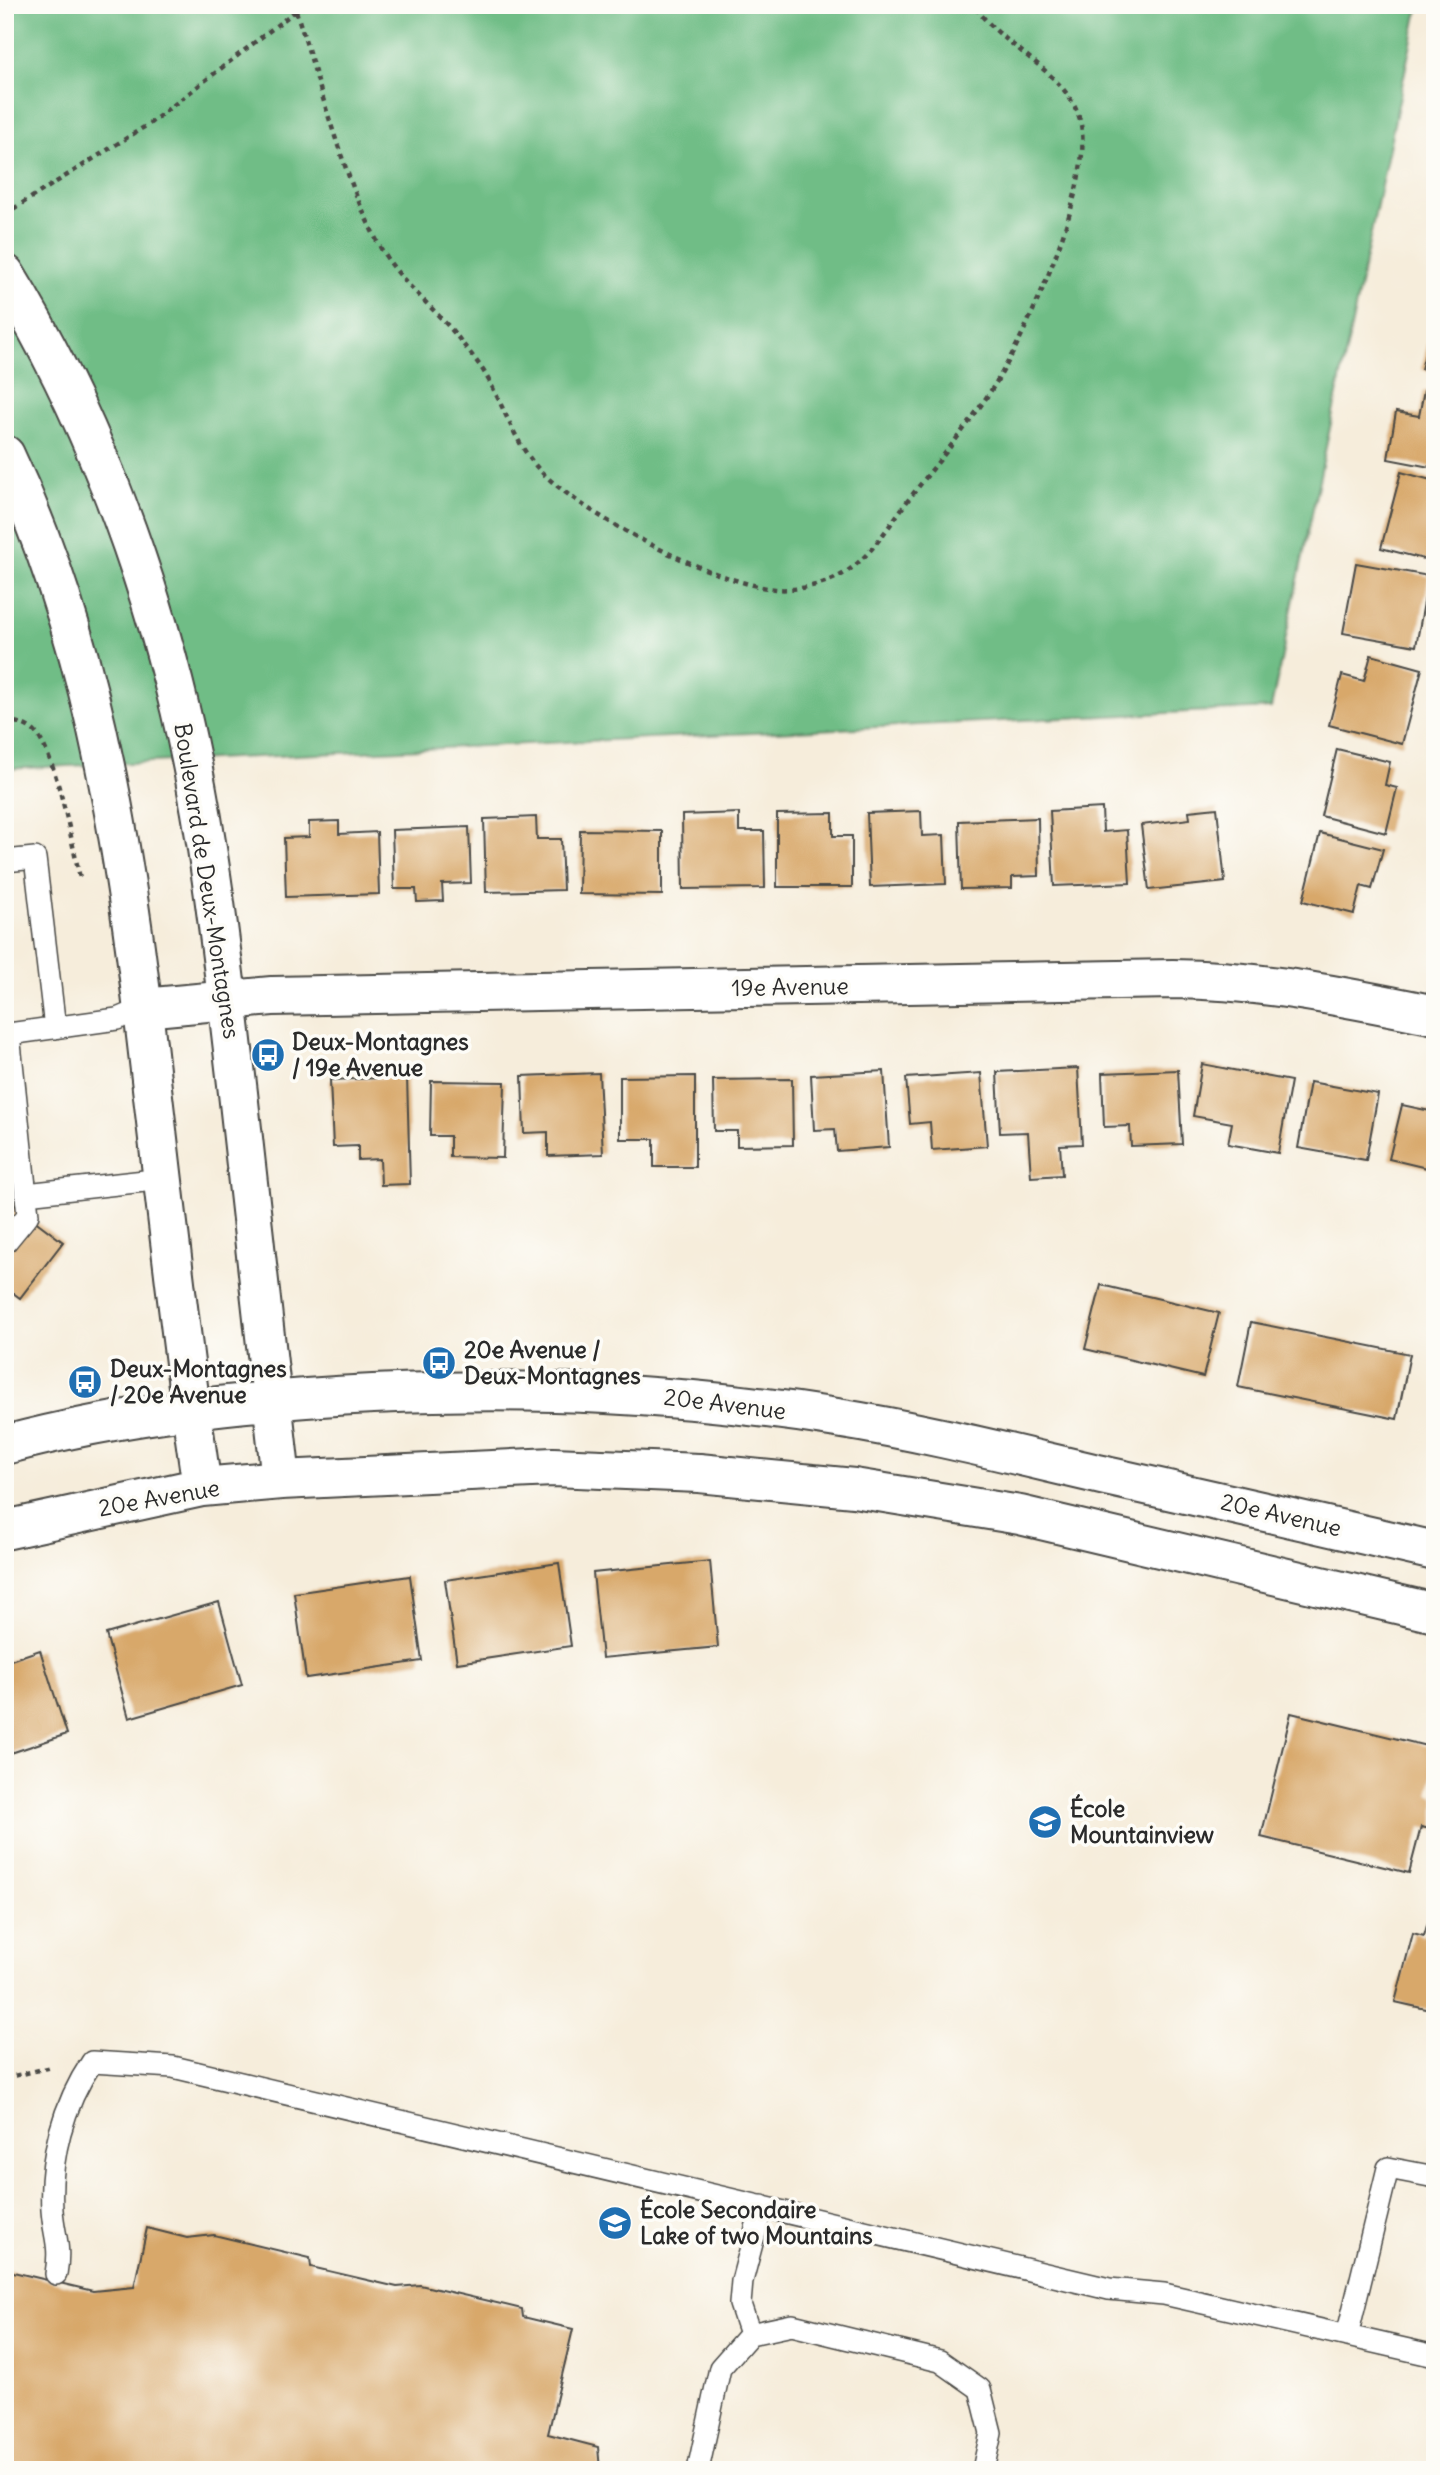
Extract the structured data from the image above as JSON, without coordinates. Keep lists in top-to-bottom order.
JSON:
{
  "streets": {
    "street": ["Boulevard de Deux-Montagnes", "19e Avenue", "20e Avenue"]
  },
  "crossings": [
    ["Boulevard de Deux-Montagnes", "19e Avenue"],
    ["Boulevard de Deux-Montagnes", "20e Avenue"]
  ],
  "places": {
    "bus stop": ["Deux-Montagnes / 19e Avenue", "20e Avenue / Deux-Montagnes", "Deux-Montagnes / 20e Avenue"],
    "school or university": ["École Mountainview", "École Secondaire Lake of two Mountains"]
  }
}
